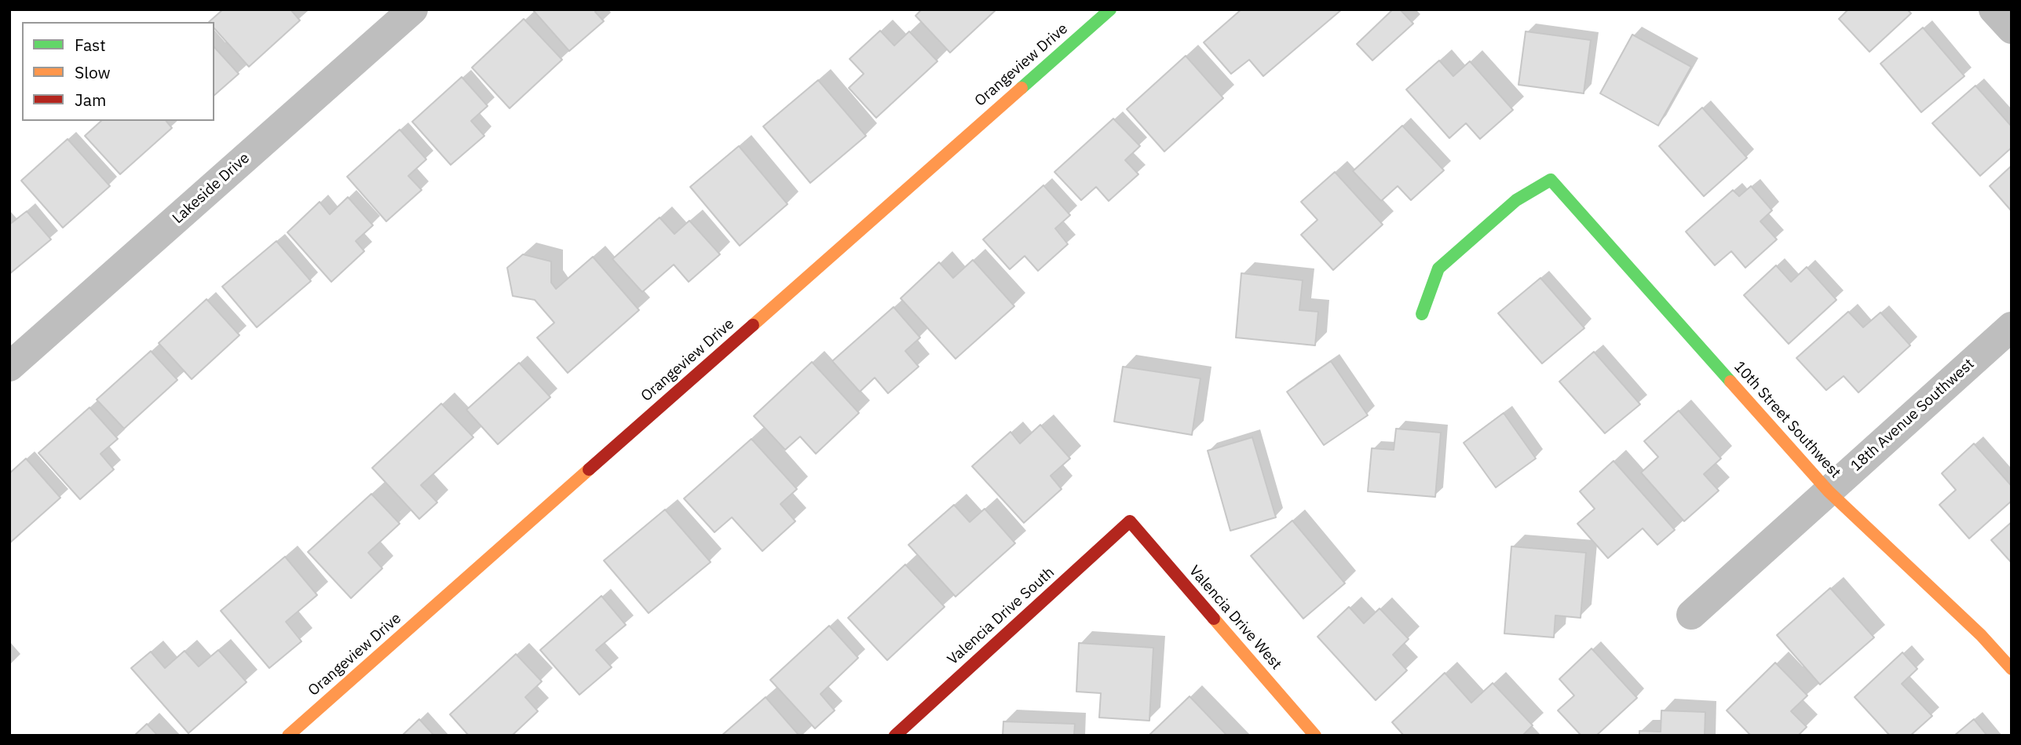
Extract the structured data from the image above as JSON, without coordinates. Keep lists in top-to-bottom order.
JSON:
{
  "streets": {
    "street": [
      "Orangeview Drive",
      "Lakeside Drive",
      "18th Avenue Southwest",
      "10th Street Southwest",
      "Valencia Drive South",
      "Valencia Drive West"
    ]
  },
  "crossings": [
    ["18th Avenue Southwest", "10th Street Southwest"],
    ["Valencia Drive South", "Valencia Drive West"]
  ],
  "legend": ["Fast", "Slow", "Jam"]
}
